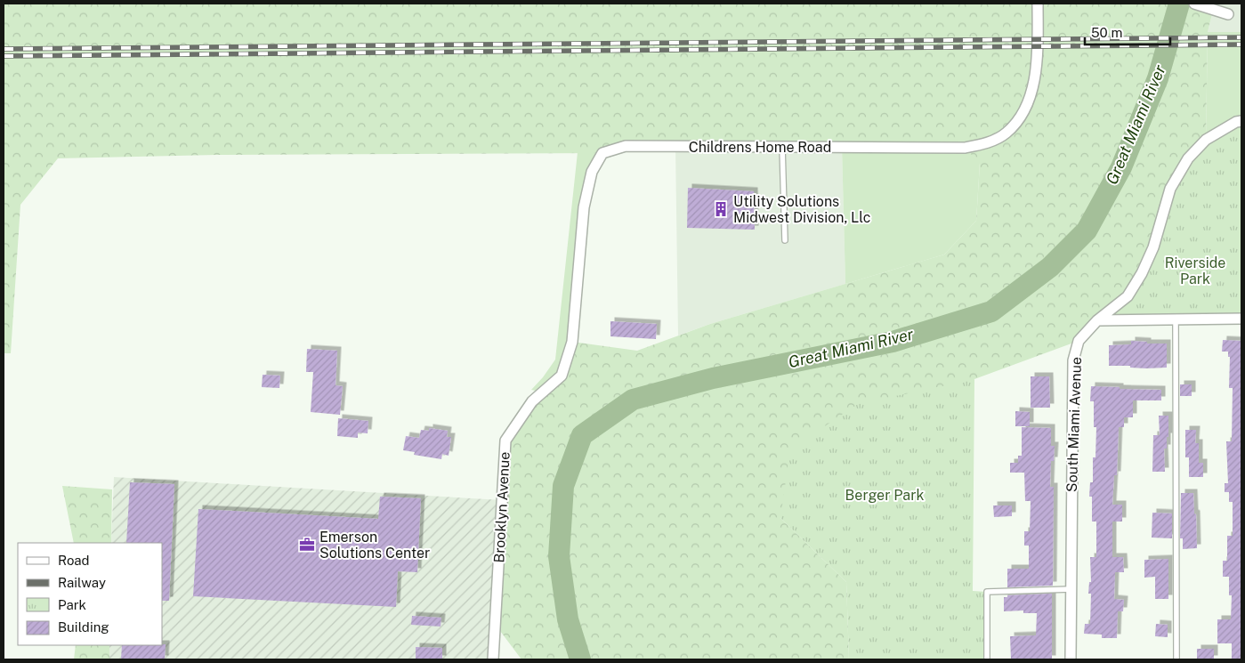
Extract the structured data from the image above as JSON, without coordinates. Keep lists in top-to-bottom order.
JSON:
{
  "streets": {
    "street": ["Childrens Home Road", "South Miami Avenue", "Brooklyn Avenue"]
  },
  "crossings": [
    ["Childrens Home Road", "Brooklyn Avenue"]
  ],
  "water": ["Great Miami River"],
  "parks": ["Riverside Park", "Berger Park"],
  "places": {
    "building": ["Utility Solutions Midwest Division, Llc"],
    "office": ["Emerson Solutions Center"]
  },
  "legend": [
    "Road",
    "Railway",
    "Park",
    "Building"
  ],
  "scale_bar": "50 m"
}
